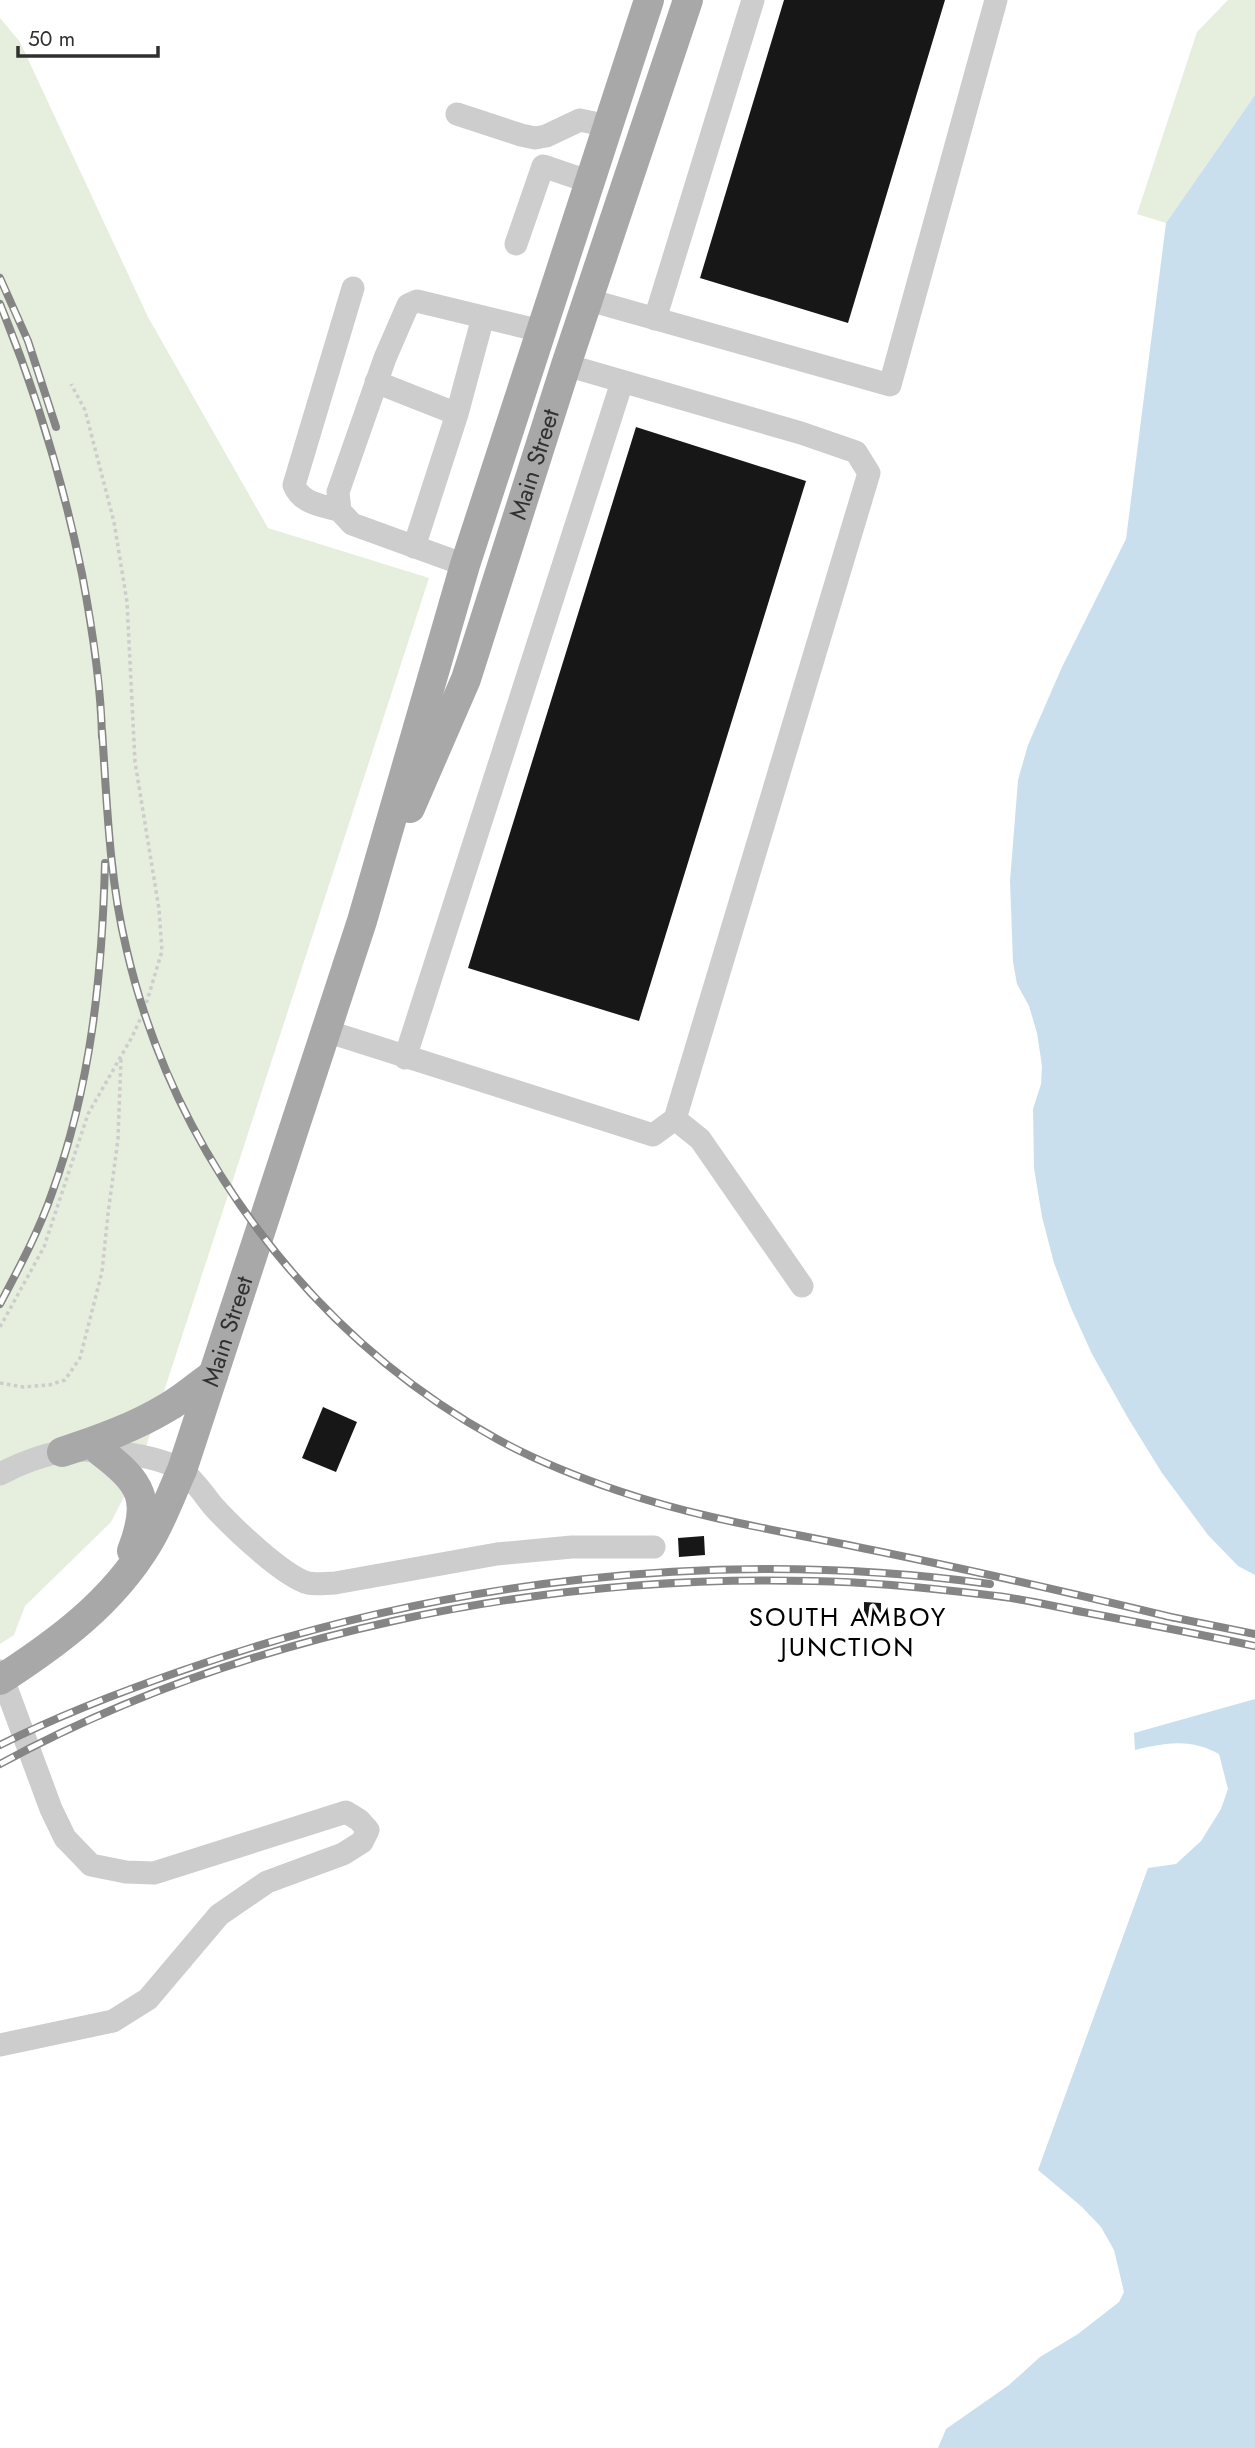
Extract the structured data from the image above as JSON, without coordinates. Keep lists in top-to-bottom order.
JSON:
{
  "streets": {
    "main road": ["Main Street"]
  },
  "districts": ["SOUTH AMBOY JUNCTION"],
  "scale_bar": "50 m"
}
